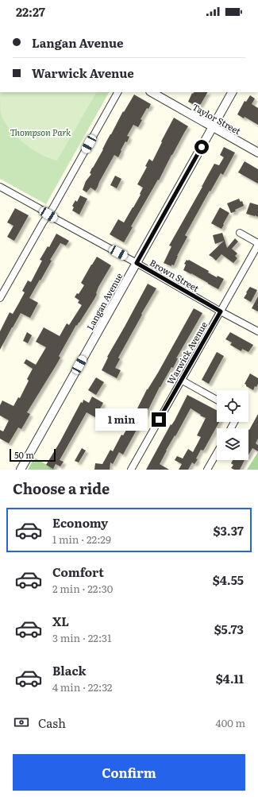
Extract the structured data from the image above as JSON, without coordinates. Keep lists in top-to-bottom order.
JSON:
{
  "streets": {
    "street": [
      "Taylor Street",
      "Brown Street",
      "Langan Avenue",
      "Warwick Avenue"
    ]
  },
  "crossings": [
    ["Taylor Street", "Langan Avenue"],
    ["Brown Street", "Langan Avenue"],
    ["Brown Street", "Warwick Avenue"]
  ],
  "parks": ["Thompson Park"],
  "scale_bar": "50 m",
  "page": {
    "status": "22:27",
    "banner": ["Langan Avenue", "Warwick Avenue"],
    "bubble": "1 min",
    "scale": "50 m",
    "heading": "Choose a ride",
    "list": [
      {
        "name": "Economy",
        "note": "1 min · 22:29",
        "value": "$3.37"
      },
      {
        "name": "Comfort",
        "note": "2 min · 22:30",
        "value": "$4.55"
      },
      {
        "name": "XL",
        "note": "3 min · 22:31",
        "value": "$5.73"
      },
      {
        "name": "Black",
        "note": "4 min · 22:32",
        "value": "$4.11"
      }
    ],
    "pay": ["Cash", "400 m"],
    "buttons": "Confirm"
  }
}
